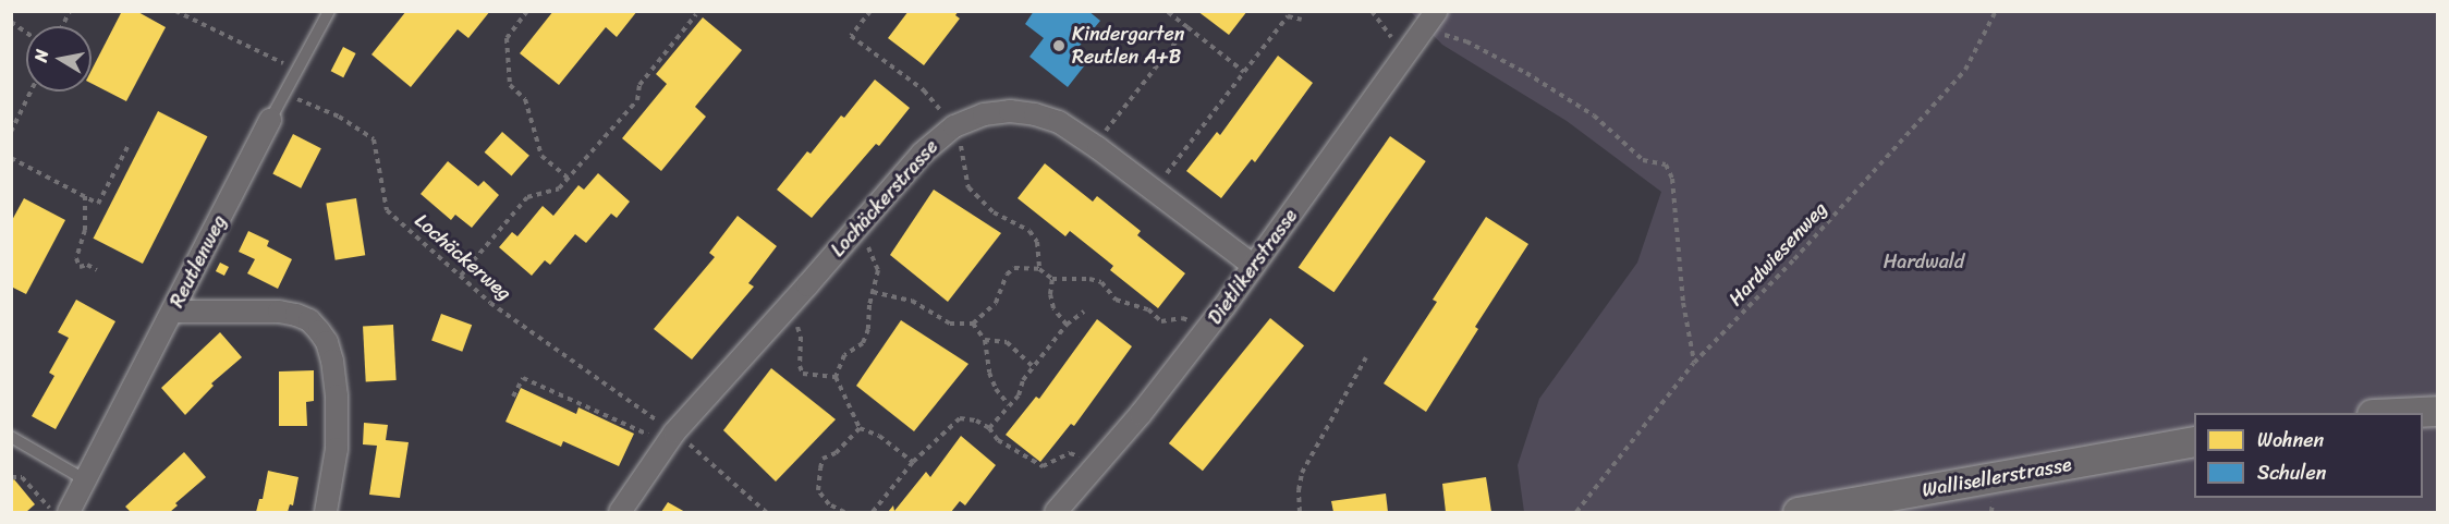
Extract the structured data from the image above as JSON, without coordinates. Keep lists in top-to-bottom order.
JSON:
{
  "streets": {
    "street": [
      "Lochäckerstrasse",
      "Reutlenweg",
      "Dietlikerstrasse",
      "Wallisellerstrasse"
    ],
    "path": ["Hardwiesenweg", "Lochäckerweg"]
  },
  "crossings": [
    ["Lochäckerstrasse", "Dietlikerstrasse"],
    ["Lochäckerweg", "Reutlenweg"]
  ],
  "parks": ["Hardwald"],
  "places": ["Kindergarten Reutlen A+B"],
  "legend": ["Wohnen", "Schulen"],
  "north": "left"
}
